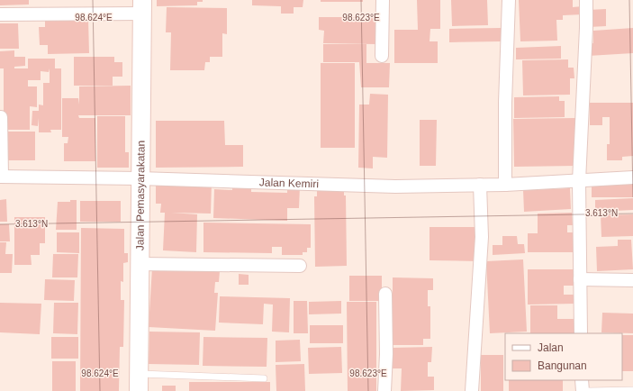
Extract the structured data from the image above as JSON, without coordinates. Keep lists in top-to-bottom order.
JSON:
{
  "streets": {
    "street": ["Jalan Kemiri", "Jalan Pemasyarakatan"]
  },
  "crossings": [
    ["Jalan Kemiri", "Jalan Pemasyarakatan"]
  ],
  "legend": ["Jalan", "Bangunan"],
  "coordinates": ["98.624°E", "98.623°E", "3.613°N"]
}
